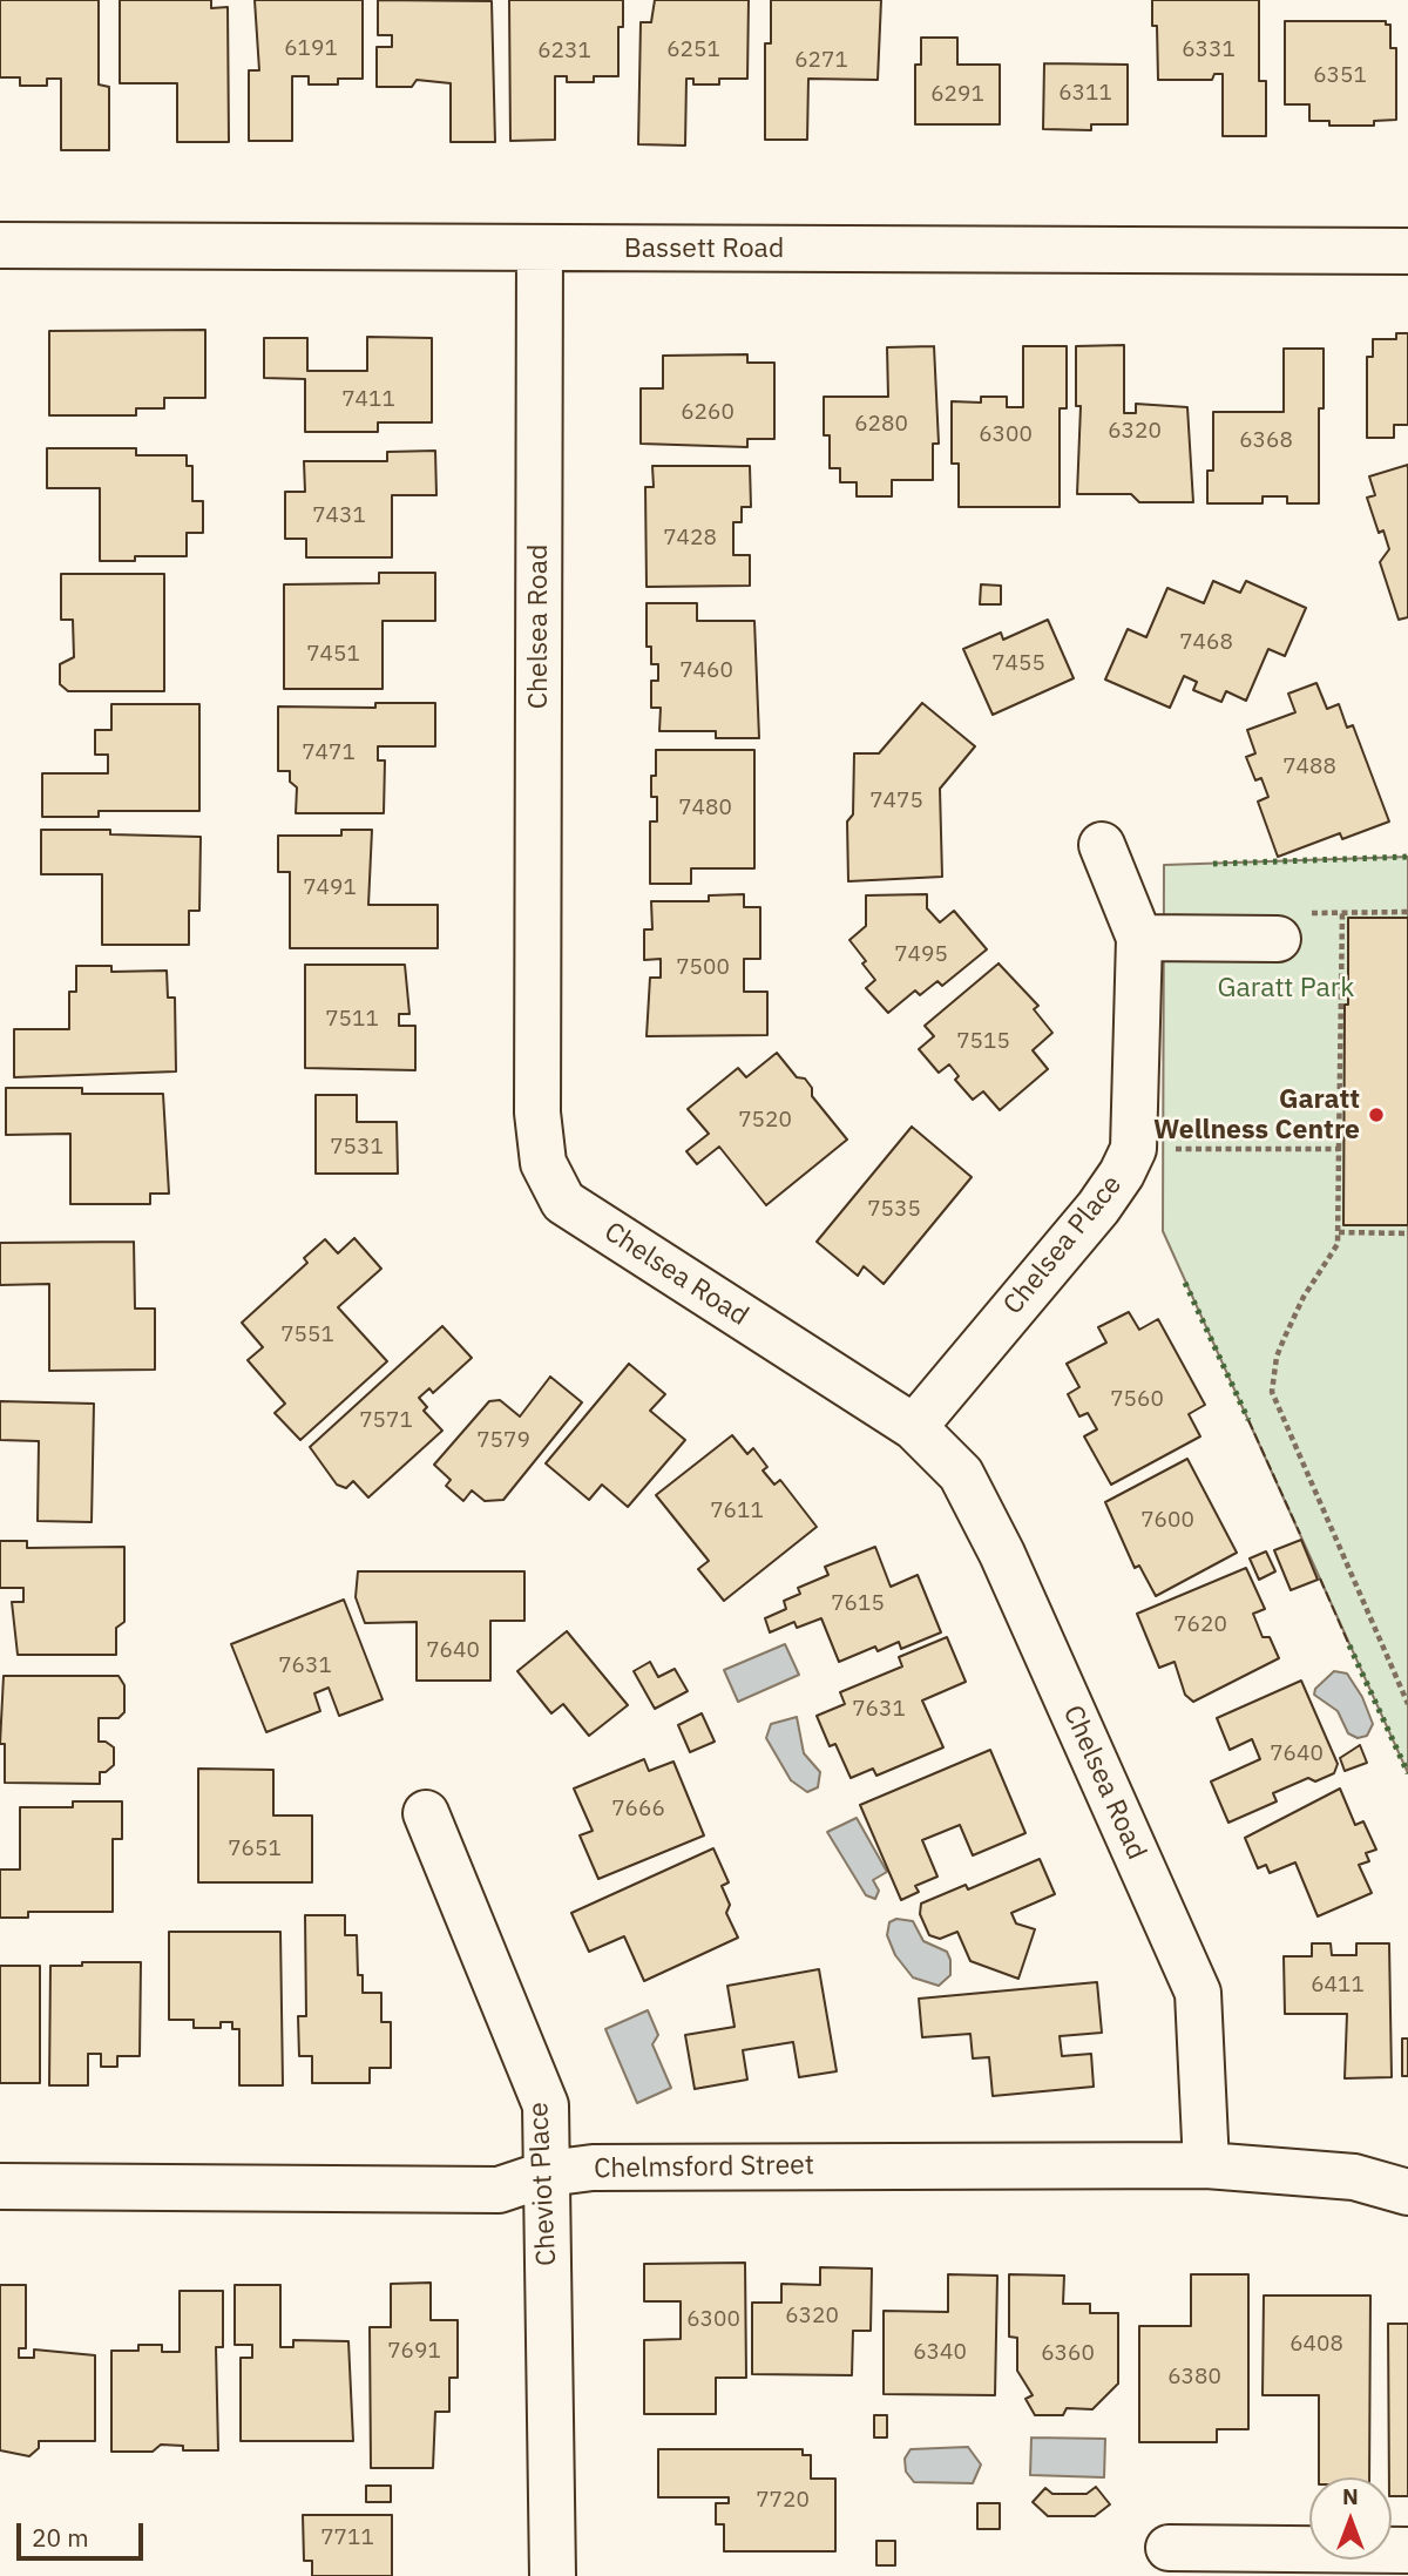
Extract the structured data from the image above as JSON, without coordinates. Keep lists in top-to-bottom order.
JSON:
{
  "streets": {
    "street": [
      "Bassett Road",
      "Chelsea Road",
      "Chelsea Place",
      "Chelmsford Street",
      "Cheviot Place"
    ]
  },
  "crossings": [
    ["Bassett Road", "Chelsea Road"],
    ["Chelsea Road", "Chelsea Place"],
    ["Chelsea Road", "Chelmsford Street"],
    ["Chelmsford Street", "Cheviot Place"]
  ],
  "parks": ["Garatt Park"],
  "places": ["Garatt Wellness Centre"],
  "house_numbers": [
    "6191",
    "6251",
    "6331",
    "6231",
    "6271",
    "6351",
    "6311",
    "6291",
    "7411",
    "6260",
    "6280",
    "6320",
    "6300",
    "6368",
    "7431",
    "7428",
    "7468",
    "7451",
    "7455",
    "7460",
    "7471",
    "7488",
    "7475",
    "7480",
    "7491",
    "7495",
    "7500",
    "7511",
    "7515",
    "7520",
    "7531",
    "7535",
    "7551",
    "7560",
    "7571",
    "7579",
    "7611",
    "7600",
    "7615",
    "7620",
    "7640",
    "7631",
    "7631",
    "7640",
    "7666",
    "7651",
    "6411",
    "6320",
    "6300",
    "6408",
    "7691",
    "6340",
    "6360",
    "6380",
    "7720",
    "7711"
  ],
  "scale_bar": "20 m",
  "north": "top"
}
